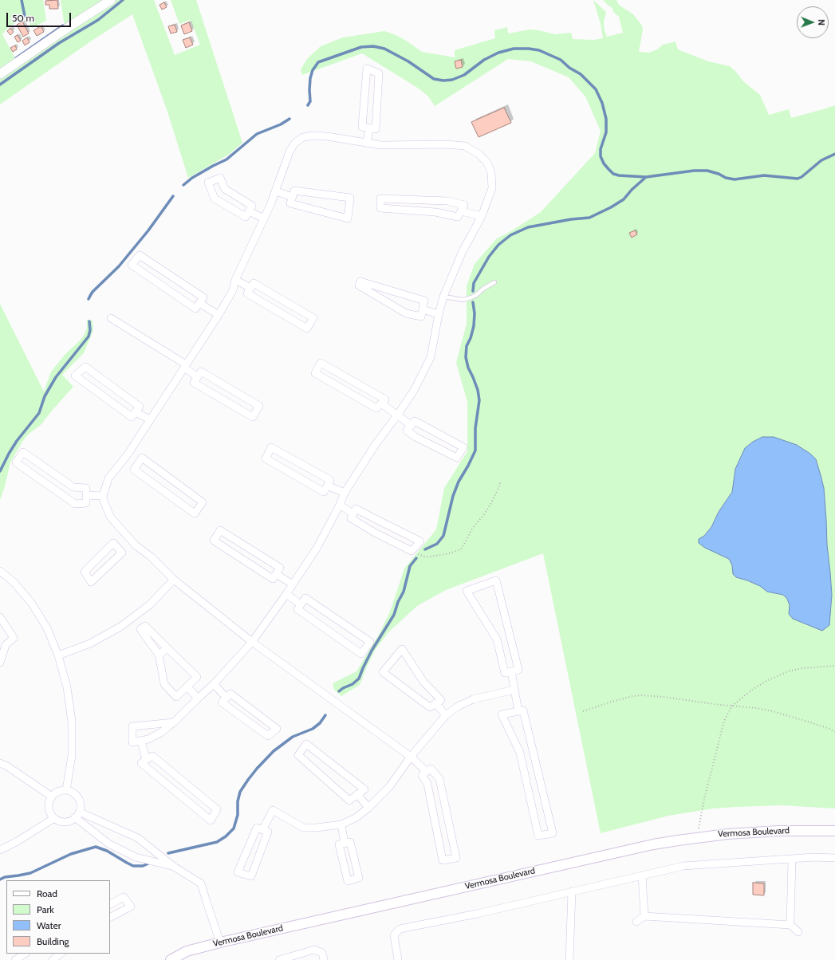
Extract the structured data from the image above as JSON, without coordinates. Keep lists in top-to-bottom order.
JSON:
{
  "streets": {
    "main road": ["Vermosa Boulevard"]
  },
  "legend": [
    "Road",
    "Park",
    "Water",
    "Building"
  ],
  "scale_bar": "50 m",
  "north": "right"
}
